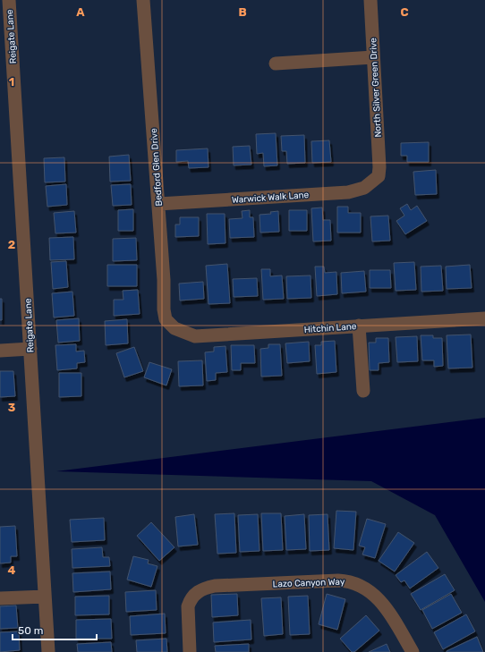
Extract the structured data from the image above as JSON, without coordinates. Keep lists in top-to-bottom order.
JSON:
{
  "streets": {
    "street": [
      "Reigate Lane",
      "North Silver Green Drive",
      "Bedford Glen Drive",
      "Warwick Walk Lane",
      "Hitchin Lane",
      "Lazo Canyon Way"
    ]
  },
  "crossings": [
    ["North Silver Green Drive", "Warwick Walk Lane"],
    ["Bedford Glen Drive", "Warwick Walk Lane"],
    ["Bedford Glen Drive", "Hitchin Lane"]
  ],
  "scale_bar": "50 m",
  "grid": {
    "columns": ["A", "B", "C"],
    "rows": [
      "1",
      "2",
      "3",
      "4"
    ]
  }
}
